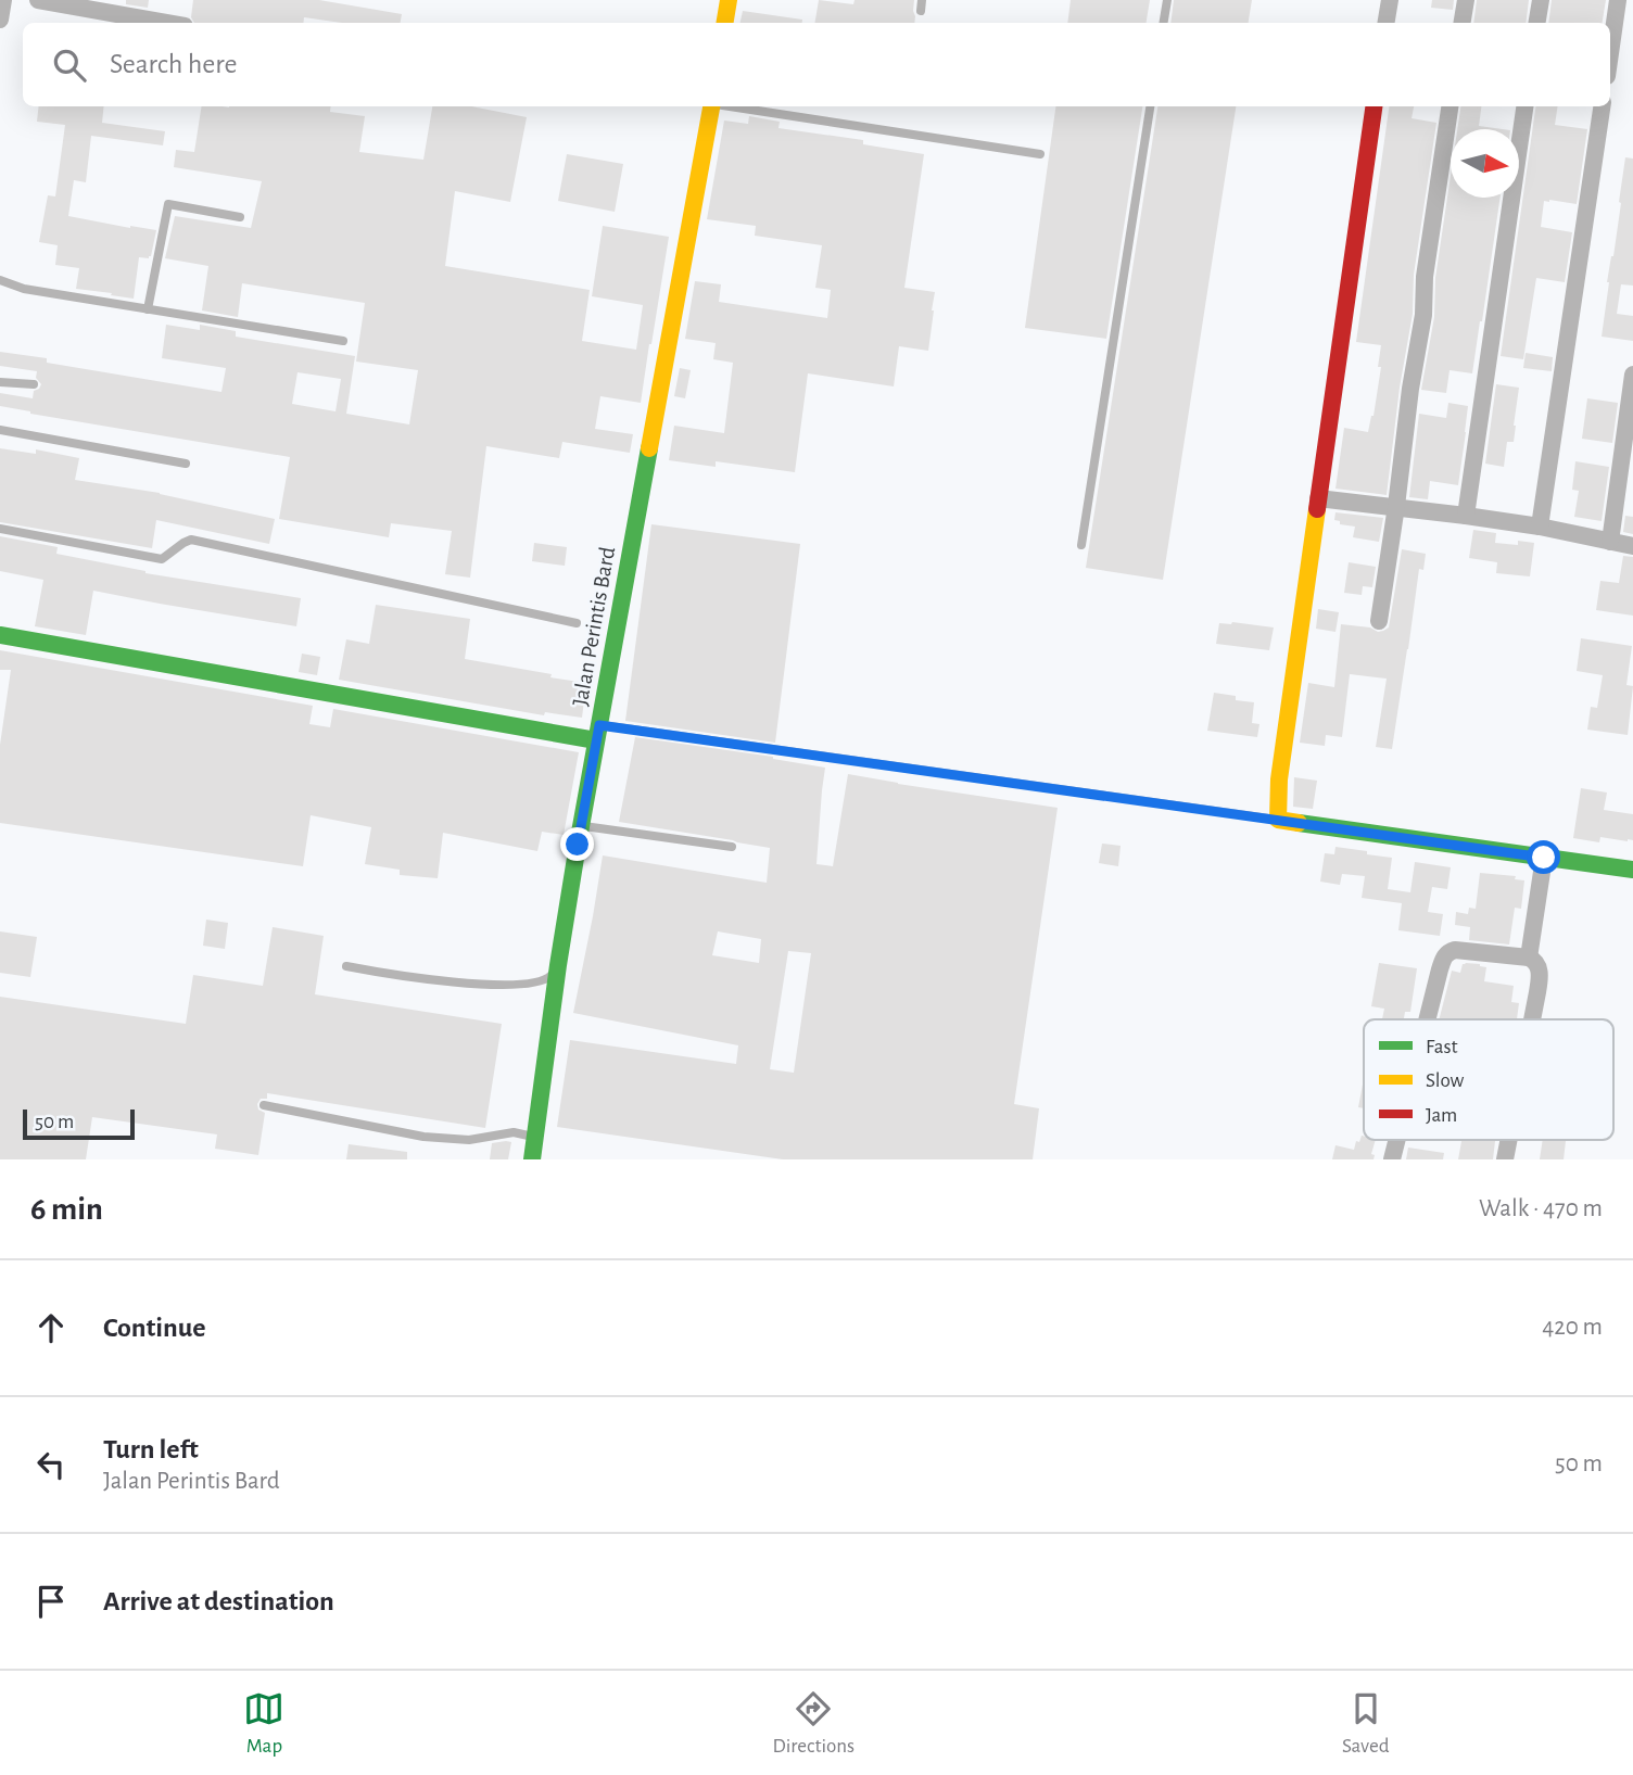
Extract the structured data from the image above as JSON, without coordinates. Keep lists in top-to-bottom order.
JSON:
{
  "streets": {
    "street": ["Jalan Perintis Bard"]
  },
  "legend": ["Fast", "Slow", "Jam"],
  "scale_bar": "50 m",
  "north": "right",
  "page": {
    "search": "Search here",
    "scale": "50 m",
    "heading": ["6 min", "Walk · 470 m"],
    "list": [
      ["Continue", "420 m"],
      ["Turn left", "Jalan Perintis Bard", "50 m"],
      "Arrive at destination"
    ],
    "nav": ["Map", "Directions", "Saved"]
  }
}
